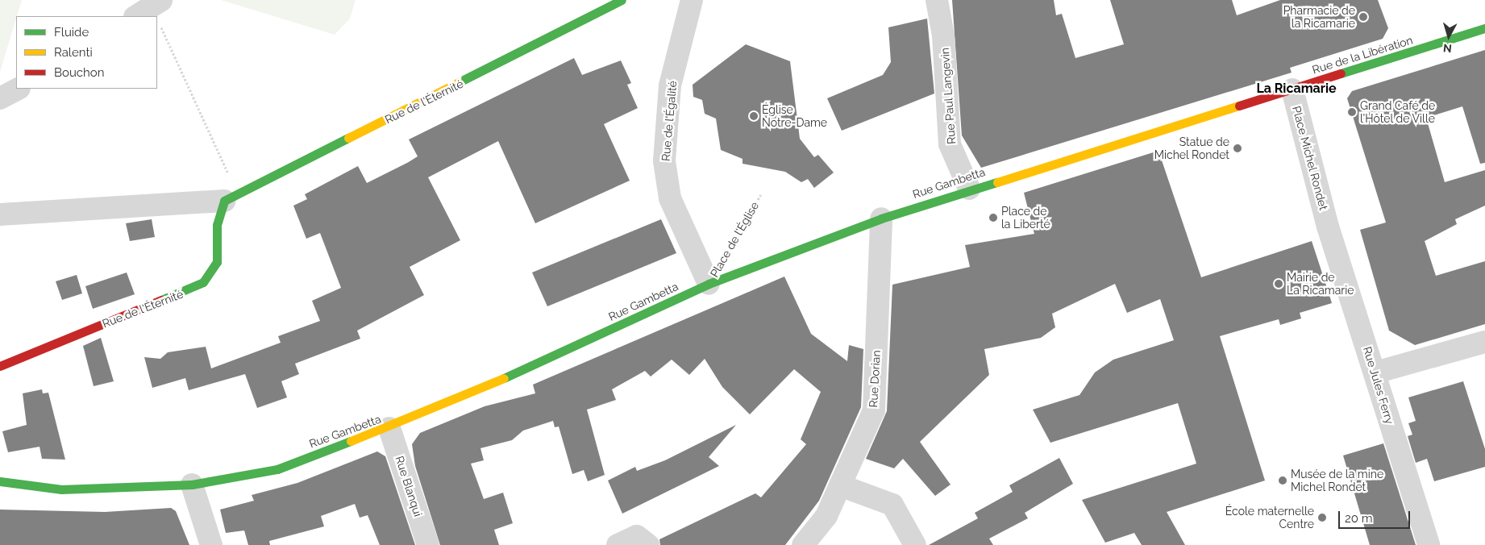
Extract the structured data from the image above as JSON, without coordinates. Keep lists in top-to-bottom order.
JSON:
{
  "streets": {
    "main road": ["Rue de la Libération", "Rue de l'Éternité", "Rue Gambetta"],
    "street": [
      "Rue Paul Langevin",
      "Rue de l'Égalité",
      "Place Michel Rondet",
      "Rue Dorian",
      "Rue Jules Ferry",
      "Rue Blanqui"
    ],
    "path": ["Place de l'Église"]
  },
  "crossings": [
    ["Rue de la Libération", "Place Michel Rondet"],
    ["Rue de la Libération", "Rue Gambetta"],
    ["Rue Paul Langevin", "Rue Gambetta"],
    ["Rue de l'Égalité", "Rue Gambetta"],
    ["Rue de l'Égalité", "Place de l'Église"],
    ["Place Michel Rondet", "Rue Gambetta"],
    ["Place Michel Rondet", "Rue Jules Ferry"],
    ["Rue Gambetta", "Place de l'Église"],
    ["Rue Gambetta", "Rue Dorian"],
    ["Rue Gambetta", "Rue Blanqui"]
  ],
  "districts": ["La Ricamarie"],
  "places": [
    "Pharmacie de la Ricamarie",
    "Grand Café de l'Hôtel de Ville",
    "Église Notre-Dame",
    "Statue de Michel Rondet",
    "Place de la Liberté",
    "Mairie de La Ricamarie",
    "Musée de la mine Michel Rondet",
    "École maternelle Centre"
  ],
  "legend": ["Fluide", "Ralenti", "Bouchon"],
  "scale_bar": "20 m",
  "north": "bottom"
}
